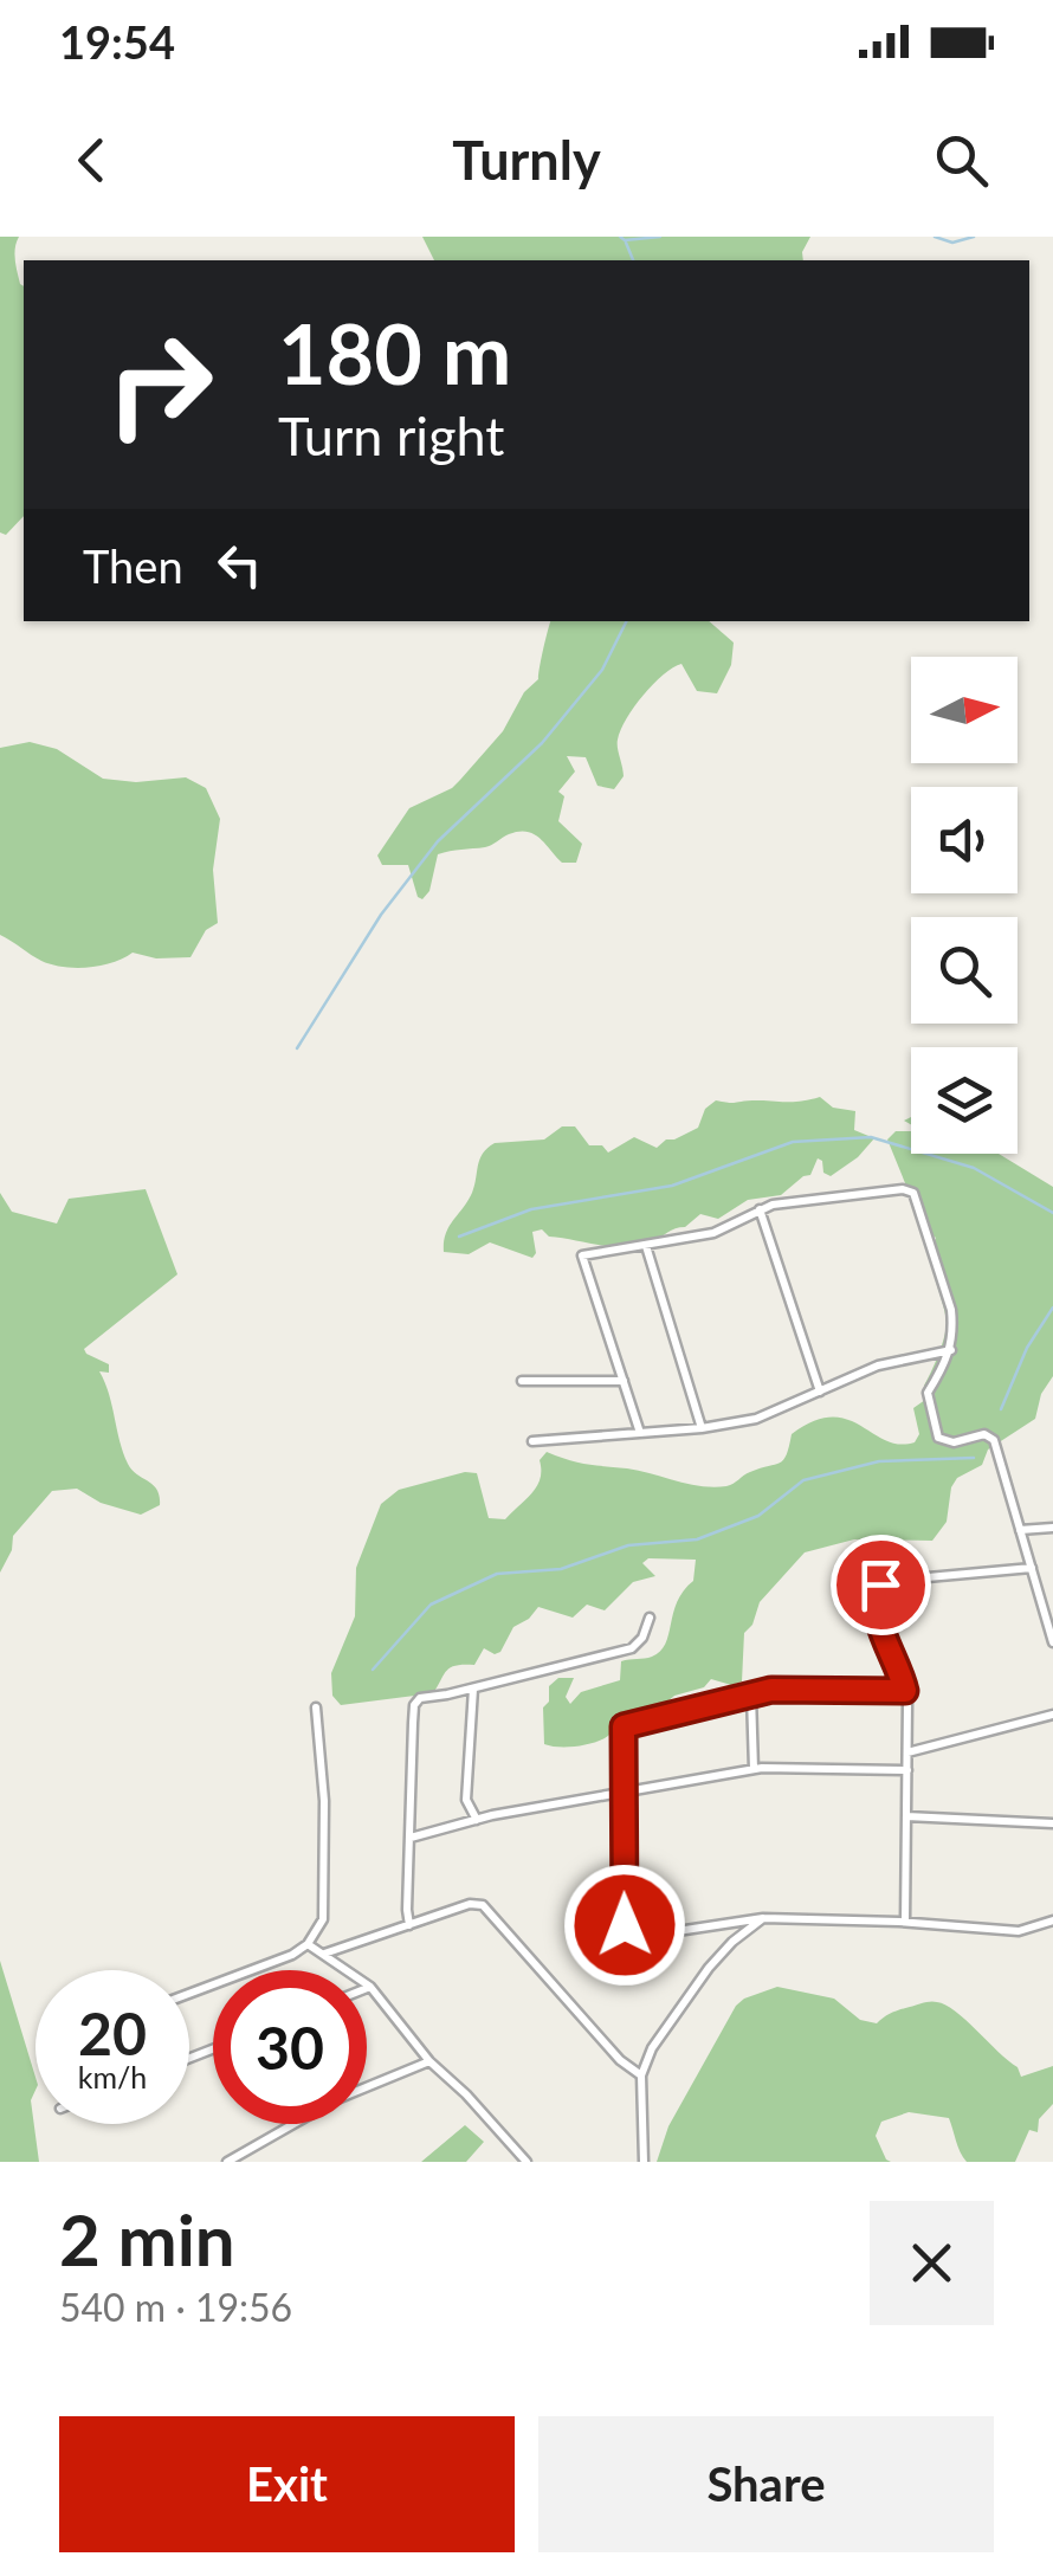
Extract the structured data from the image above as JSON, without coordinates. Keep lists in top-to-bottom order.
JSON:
{
  "north": "right",
  "page": {
    "status": "19:54",
    "header": "Turnly",
    "turn": ["180 m", "Turn right"],
    "then": "Then",
    "speed": "20 km/h",
    "limit": "30",
    "heading": ["2 min", "540 m · 19:56"],
    "buttons": ["Exit", "Share"]
  }
}
